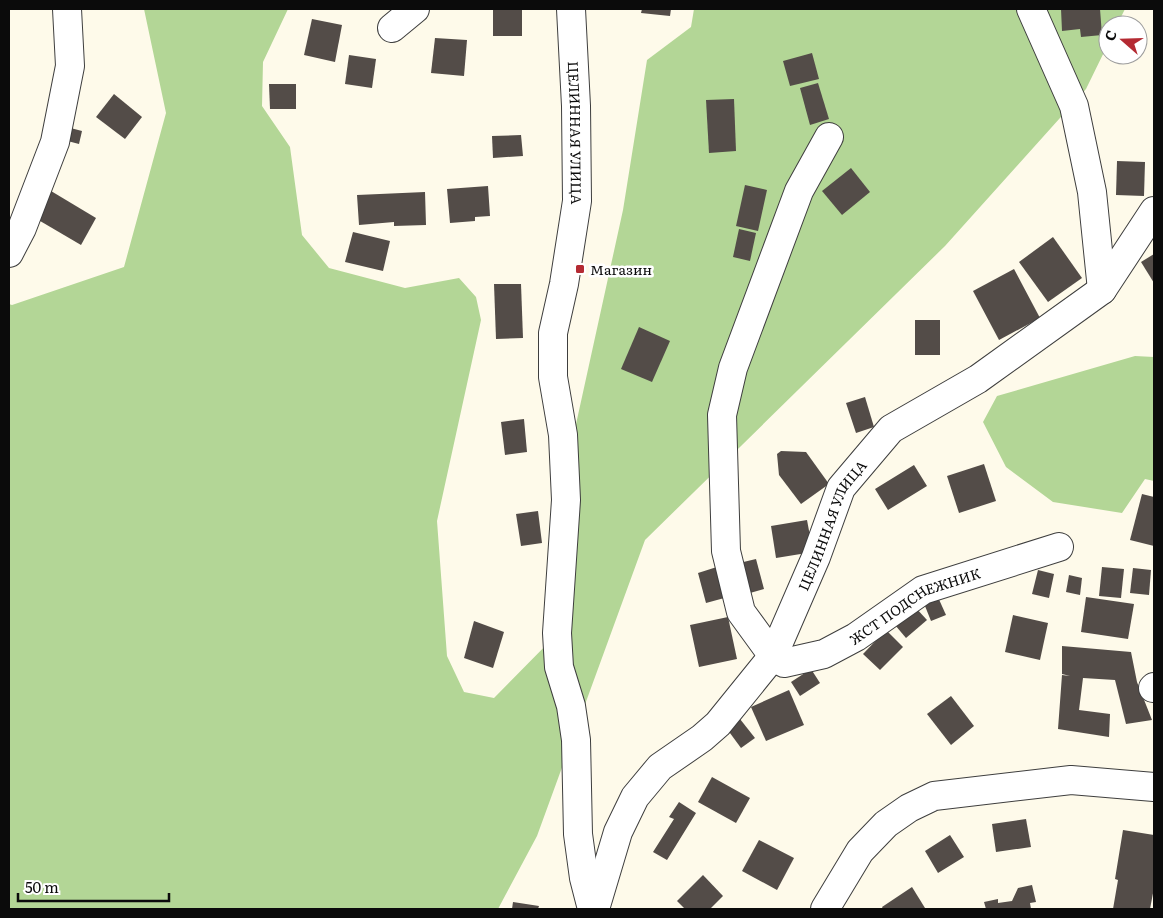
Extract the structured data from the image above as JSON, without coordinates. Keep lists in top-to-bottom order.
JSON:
{
  "streets": {
    "street": ["ЦЕЛИННАЯ УЛИЦА", "ЖСТ ПОДСНЕЖНИК"]
  },
  "crossings": [
    ["ЦЕЛИННАЯ УЛИЦА", "ЖСТ ПОДСНЕЖНИК"]
  ],
  "places": {
    "transit": ["Магазин"]
  },
  "scale_bar": "50 m",
  "north": "left"
}
